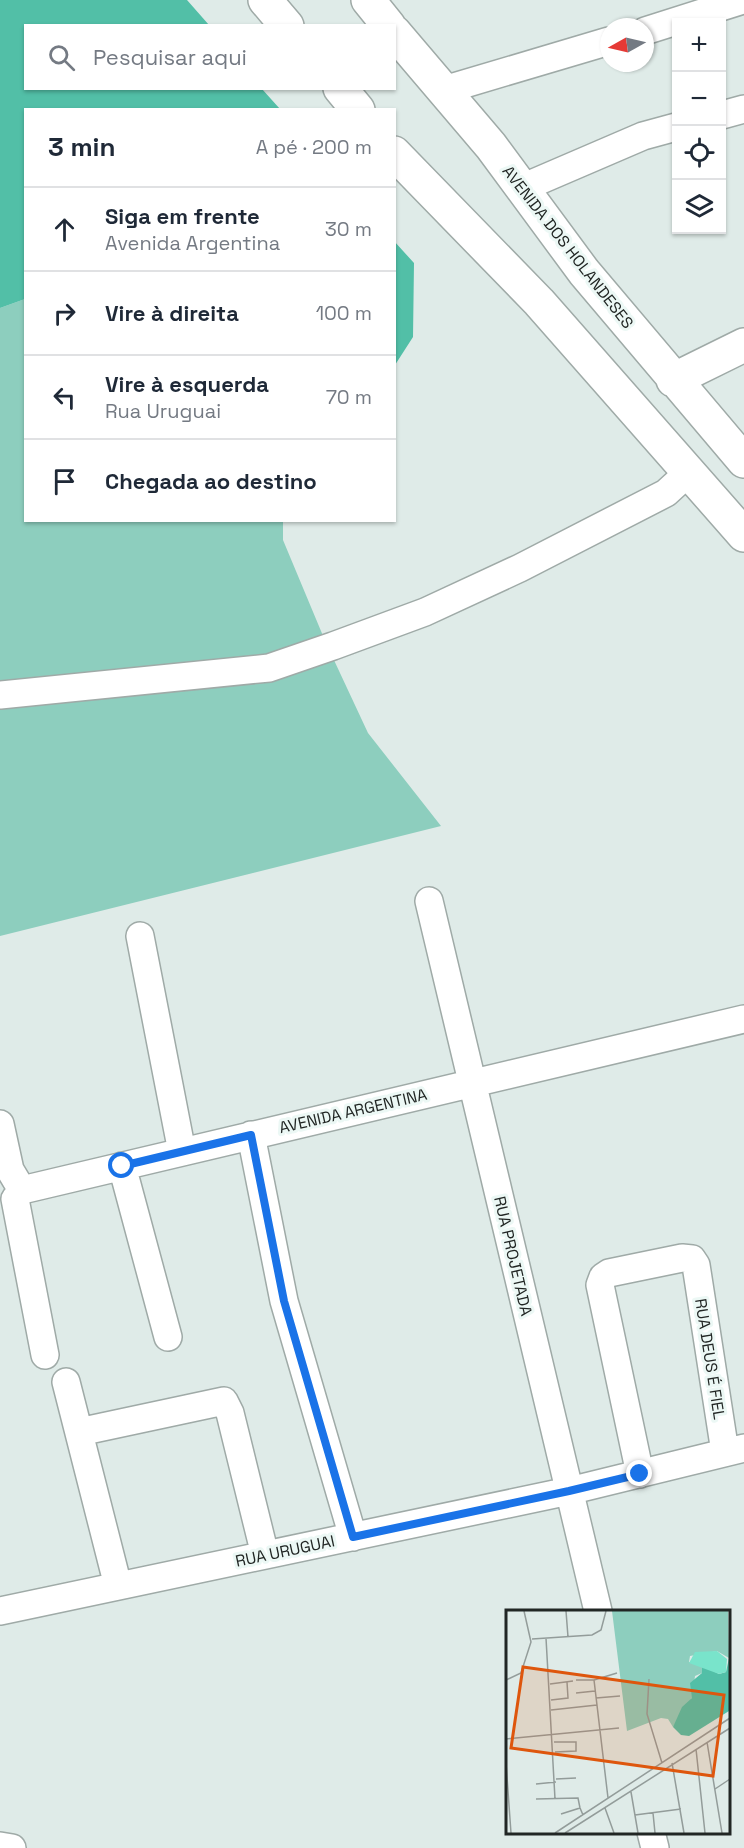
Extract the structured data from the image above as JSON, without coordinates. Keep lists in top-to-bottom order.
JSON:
{
  "streets": {
    "main road": ["AVENIDA DOS HOLANDESES"],
    "street": [
      "AVENIDA ARGENTINA",
      "RUA PROJETADA",
      "RUA DEUS É FIEL",
      "RUA URUGUAI"
    ]
  },
  "crossings": [
    ["AVENIDA ARGENTINA", "RUA PROJETADA"],
    ["RUA PROJETADA", "RUA URUGUAI"],
    ["RUA DEUS É FIEL", "RUA URUGUAI"]
  ],
  "north": "left",
  "page": {
    "map_buttons": ["+", "−"],
    "search": "Pesquisar aqui",
    "heading": ["3 min", "A pé · 200 m"],
    "list": [
      ["Siga em frente", "Avenida Argentina", "30 m"],
      ["Vire à direita", "100 m"],
      ["Vire à esquerda", "Rua Uruguai", "70 m"],
      "Chegada ao destino"
    ]
  }
}
